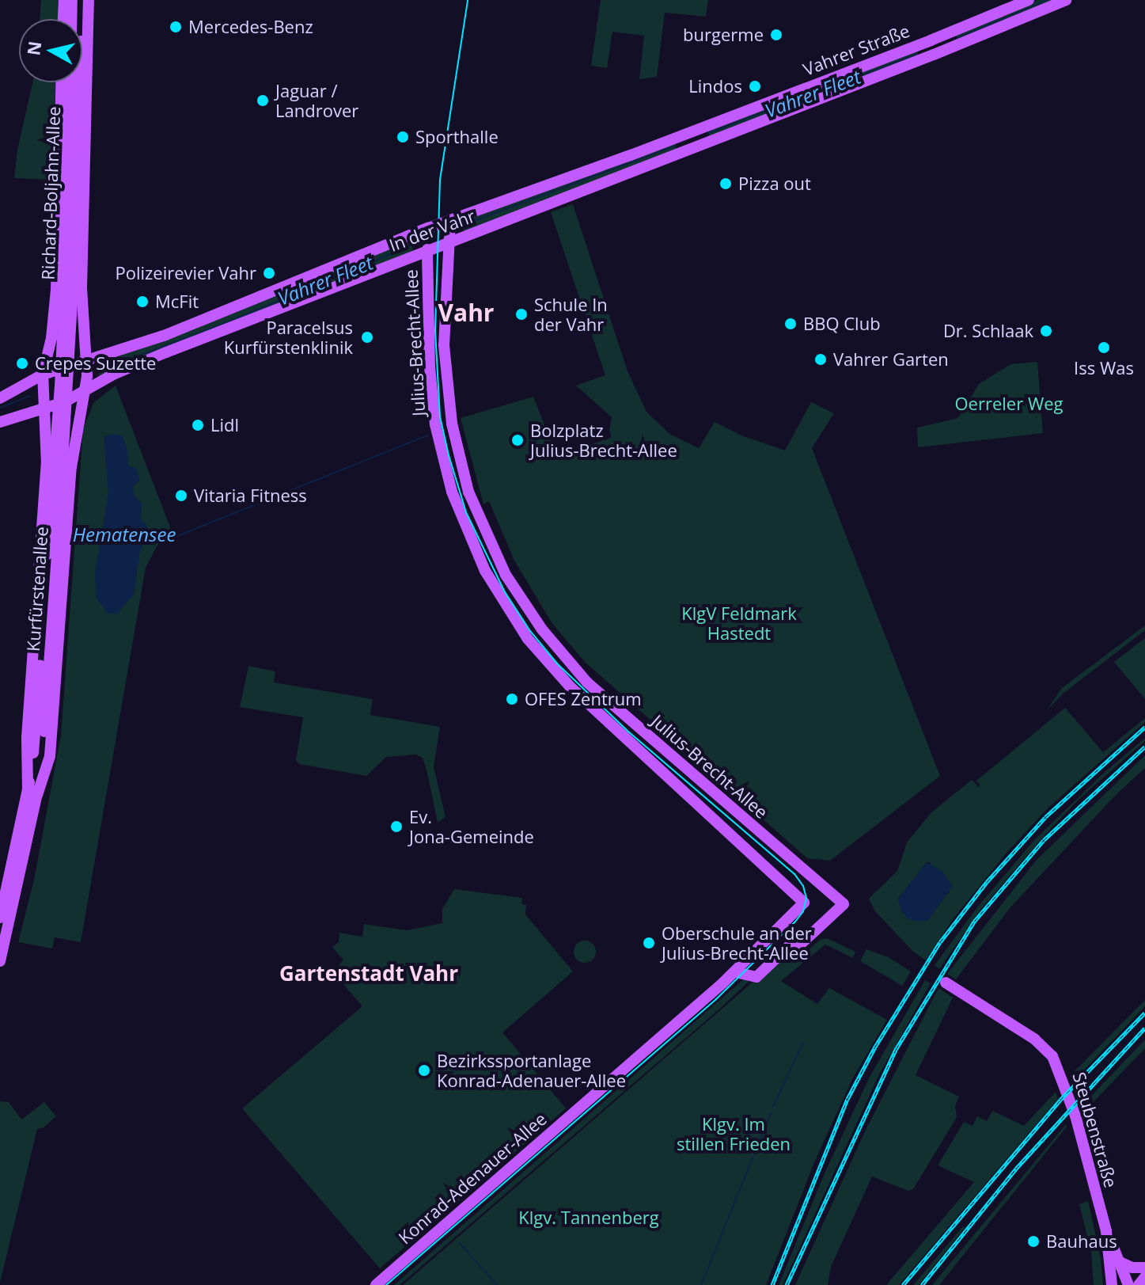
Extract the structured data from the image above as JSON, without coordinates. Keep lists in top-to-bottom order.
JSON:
{
  "streets": {
    "main road": [
      "Vahrer Straße",
      "Richard-Boljahn-Allee",
      "In der Vahr",
      "Julius-Brecht-Allee",
      "Kurfürstenallee",
      "Steubenstraße",
      "Konrad-Adenauer-Allee"
    ]
  },
  "crossings": [
    ["Vahrer Straße", "In der Vahr"],
    ["Richard-Boljahn-Allee", "In der Vahr"],
    ["Richard-Boljahn-Allee", "Kurfürstenallee"],
    ["In der Vahr", "Julius-Brecht-Allee"],
    ["In der Vahr", "Kurfürstenallee"],
    ["Julius-Brecht-Allee", "Konrad-Adenauer-Allee"]
  ],
  "districts": ["Vahr", "Gartenstadt Vahr"],
  "water": ["Vahrer Fleet", "Hematensee"],
  "parks": [
    "Oerreler Weg",
    "KlgV Feldmark Hastedt",
    "Klgv. Im stillen Frieden",
    "Klgv. Tannenberg"
  ],
  "places": [
    "Mercedes-Benz",
    "burgerme",
    "Lindos",
    "Jaguar / Landrover",
    "Sporthalle",
    "Pizza out",
    "Polizeirevier Vahr",
    "McFit",
    "Schule In der Vahr",
    "BBQ Club",
    "Dr. Schlaak",
    "Paracelsus Kurfürstenklinik",
    "Iss Was",
    "Vahrer Garten",
    "Crepes Suzette",
    "Lidl",
    "Bolzplatz Julius-Brecht-Allee",
    "Vitaria Fitness",
    "OFES Zentrum",
    "Ev. Jona-Gemeinde",
    "Oberschule an der Julius-Brecht-Allee",
    "Bezirkssportanlage Konrad-Adenauer-Allee",
    "Bauhaus"
  ],
  "north": "left"
}
